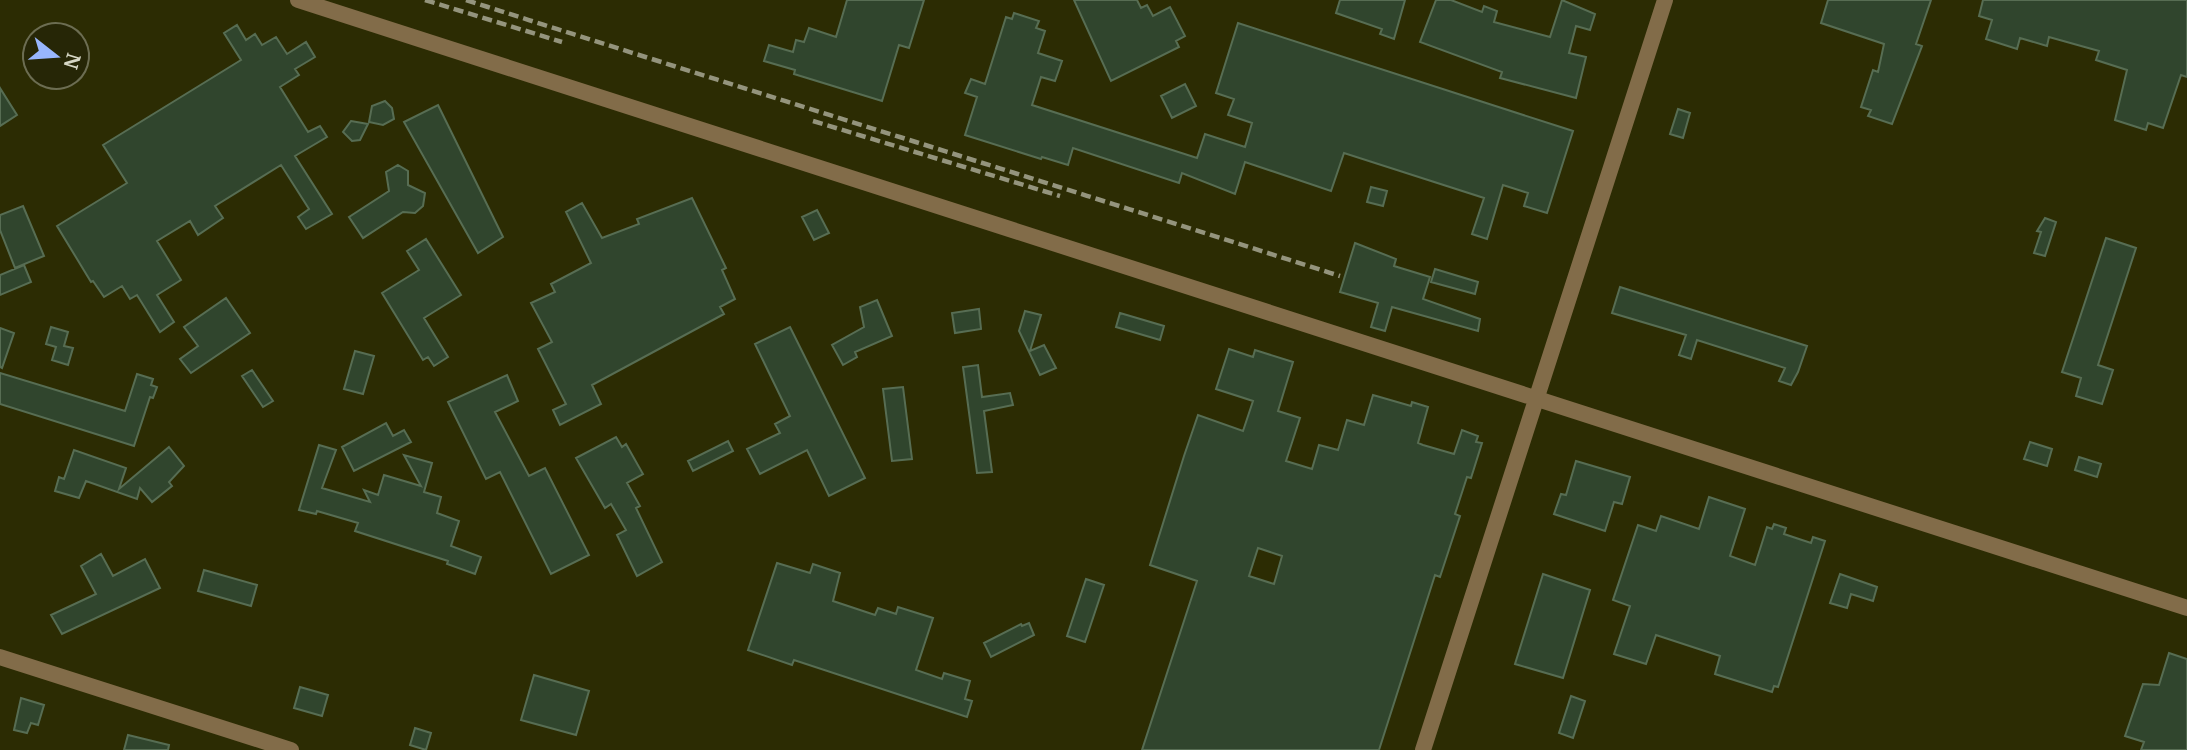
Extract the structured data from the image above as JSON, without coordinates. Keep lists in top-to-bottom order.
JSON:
{
  "north": "right"
}
